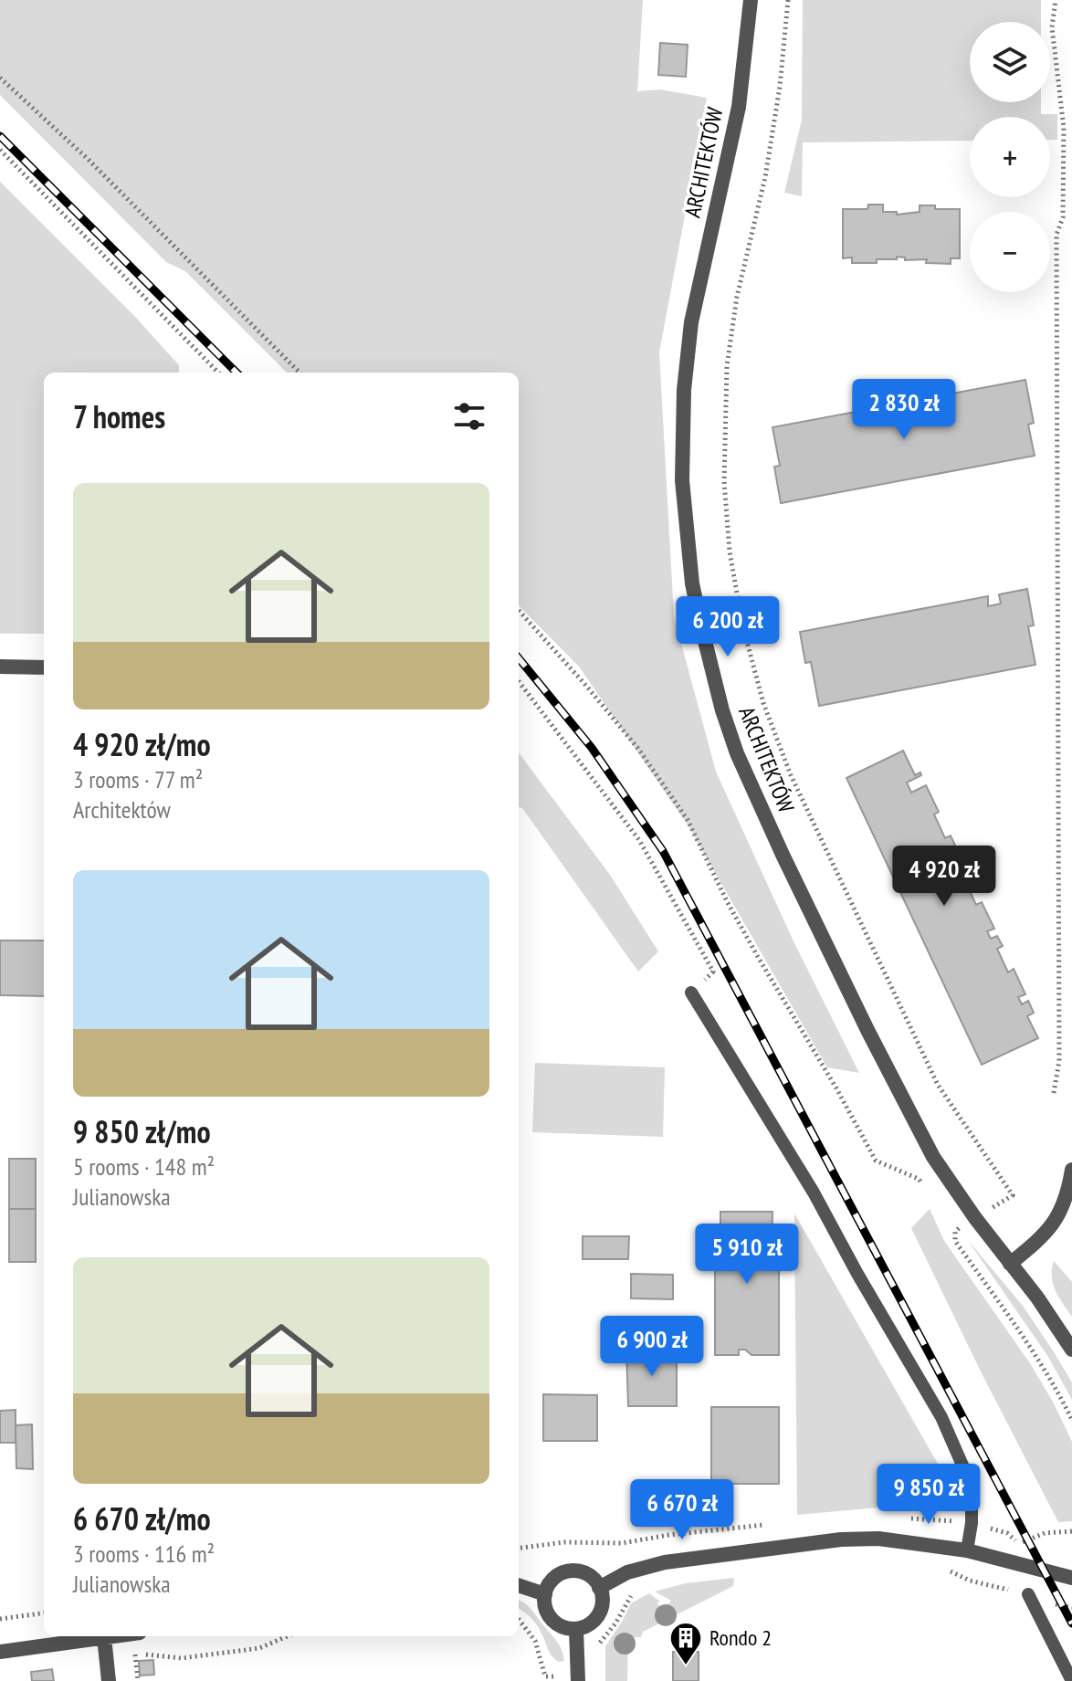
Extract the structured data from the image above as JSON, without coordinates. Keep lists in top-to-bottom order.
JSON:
{
  "streets": {
    "street": ["ARCHITEKTÓW"]
  },
  "places": {
    "building": ["Rondo 2"]
  },
  "page": {
    "map_buttons": ["+", "−"],
    "heading": "7 homes",
    "price": [
      "2 830 zł",
      "6 200 zł",
      "4 920 zł",
      "5 910 zł",
      "6 900 zł",
      "9 850 zł",
      "6 670 zł"
    ],
    "list": [
      {
        "name": "4 920 zł/mo",
        "note": "3 rooms · 77 m² · Architektów"
      },
      {
        "name": "9 850 zł/mo",
        "note": "5 rooms · 148 m² · Julianowska"
      },
      {
        "name": "6 670 zł/mo",
        "note": "3 rooms · 116 m² · Julianowska"
      }
    ]
  }
}
